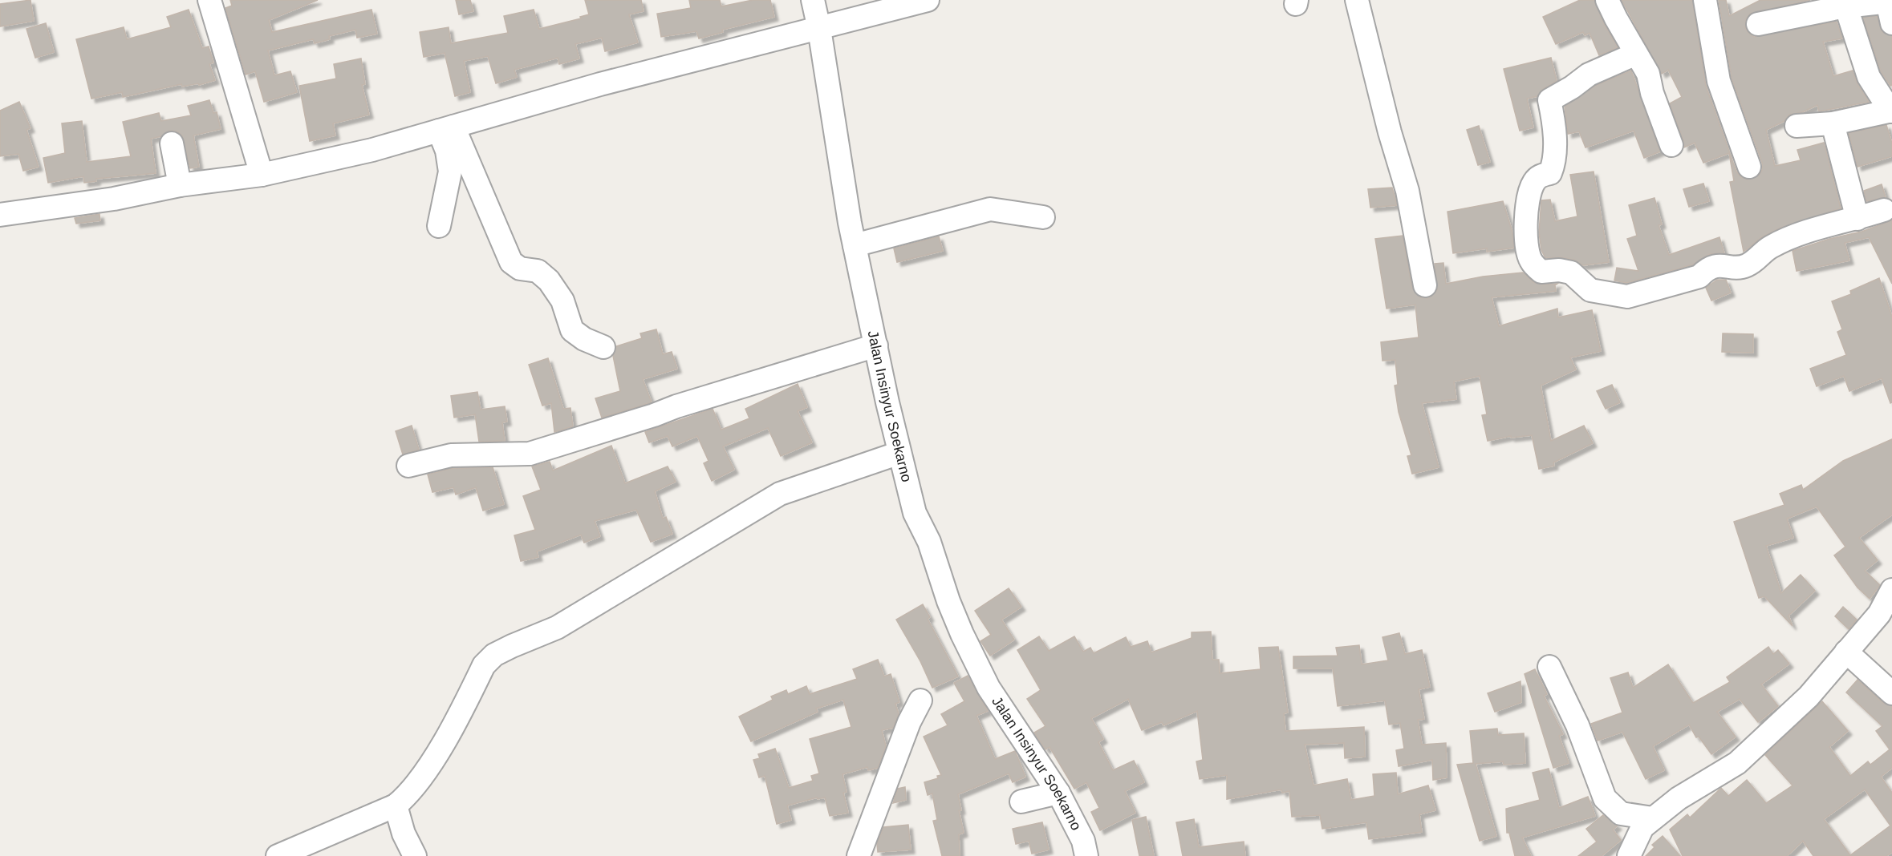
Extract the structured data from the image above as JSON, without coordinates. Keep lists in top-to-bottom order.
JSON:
{
  "streets": {
    "street": ["Jalan Insinyur Soekarno"]
  }
}
